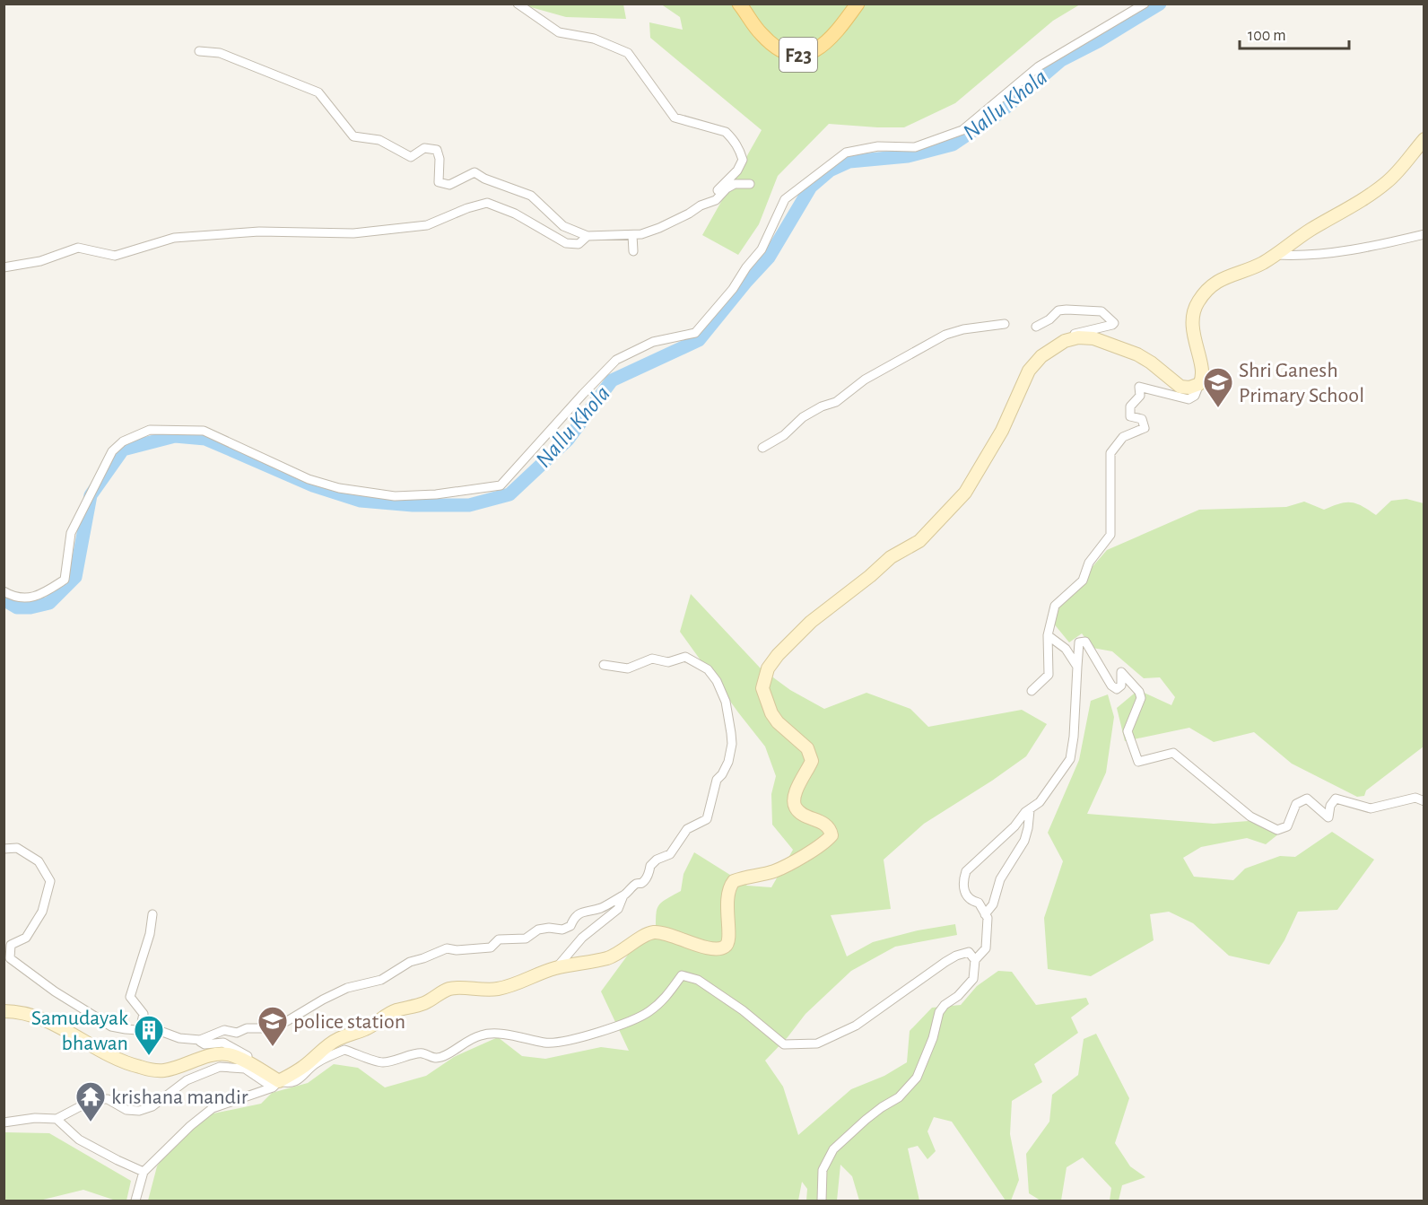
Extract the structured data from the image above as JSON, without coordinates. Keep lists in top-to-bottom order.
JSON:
{
  "streets": {
    "main road": ["F23"]
  },
  "water": ["Nallu Khola"],
  "places": {
    "school or university": ["Shri Ganesh Primary School", "police station"],
    "building": ["Samudayak bhawan"],
    "temple": ["krishana mandir"]
  },
  "scale_bar": "100 m"
}
